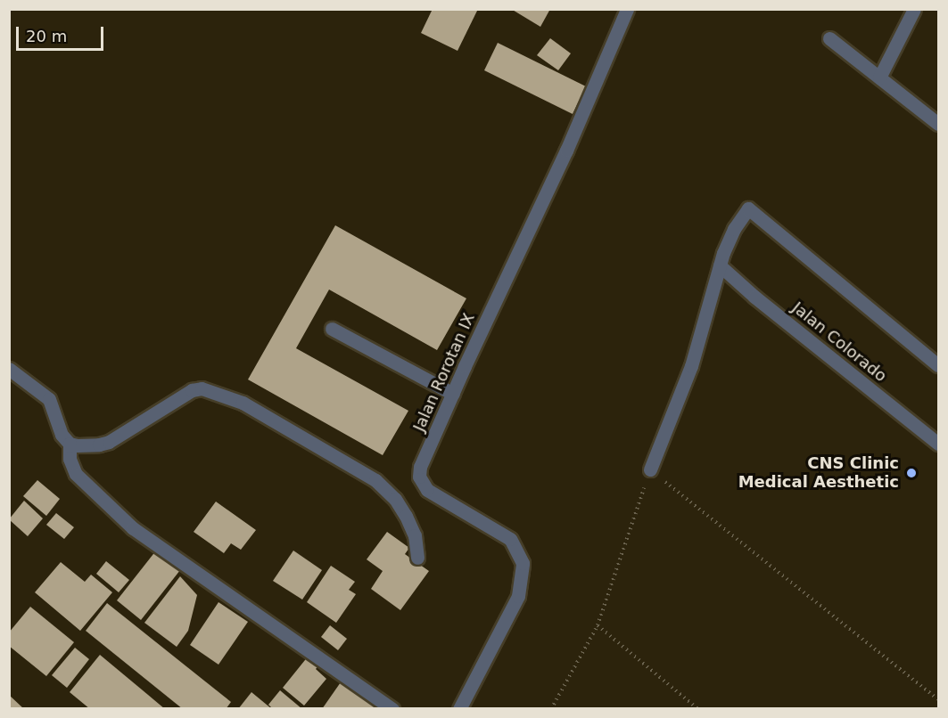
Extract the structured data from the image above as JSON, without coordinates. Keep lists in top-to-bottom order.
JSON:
{
  "streets": {
    "street": ["Jalan Colorado", "Jalan Rorotan IX"]
  },
  "places": ["CNS Clinic Medical Aesthetic"],
  "scale_bar": "20 m"
}
